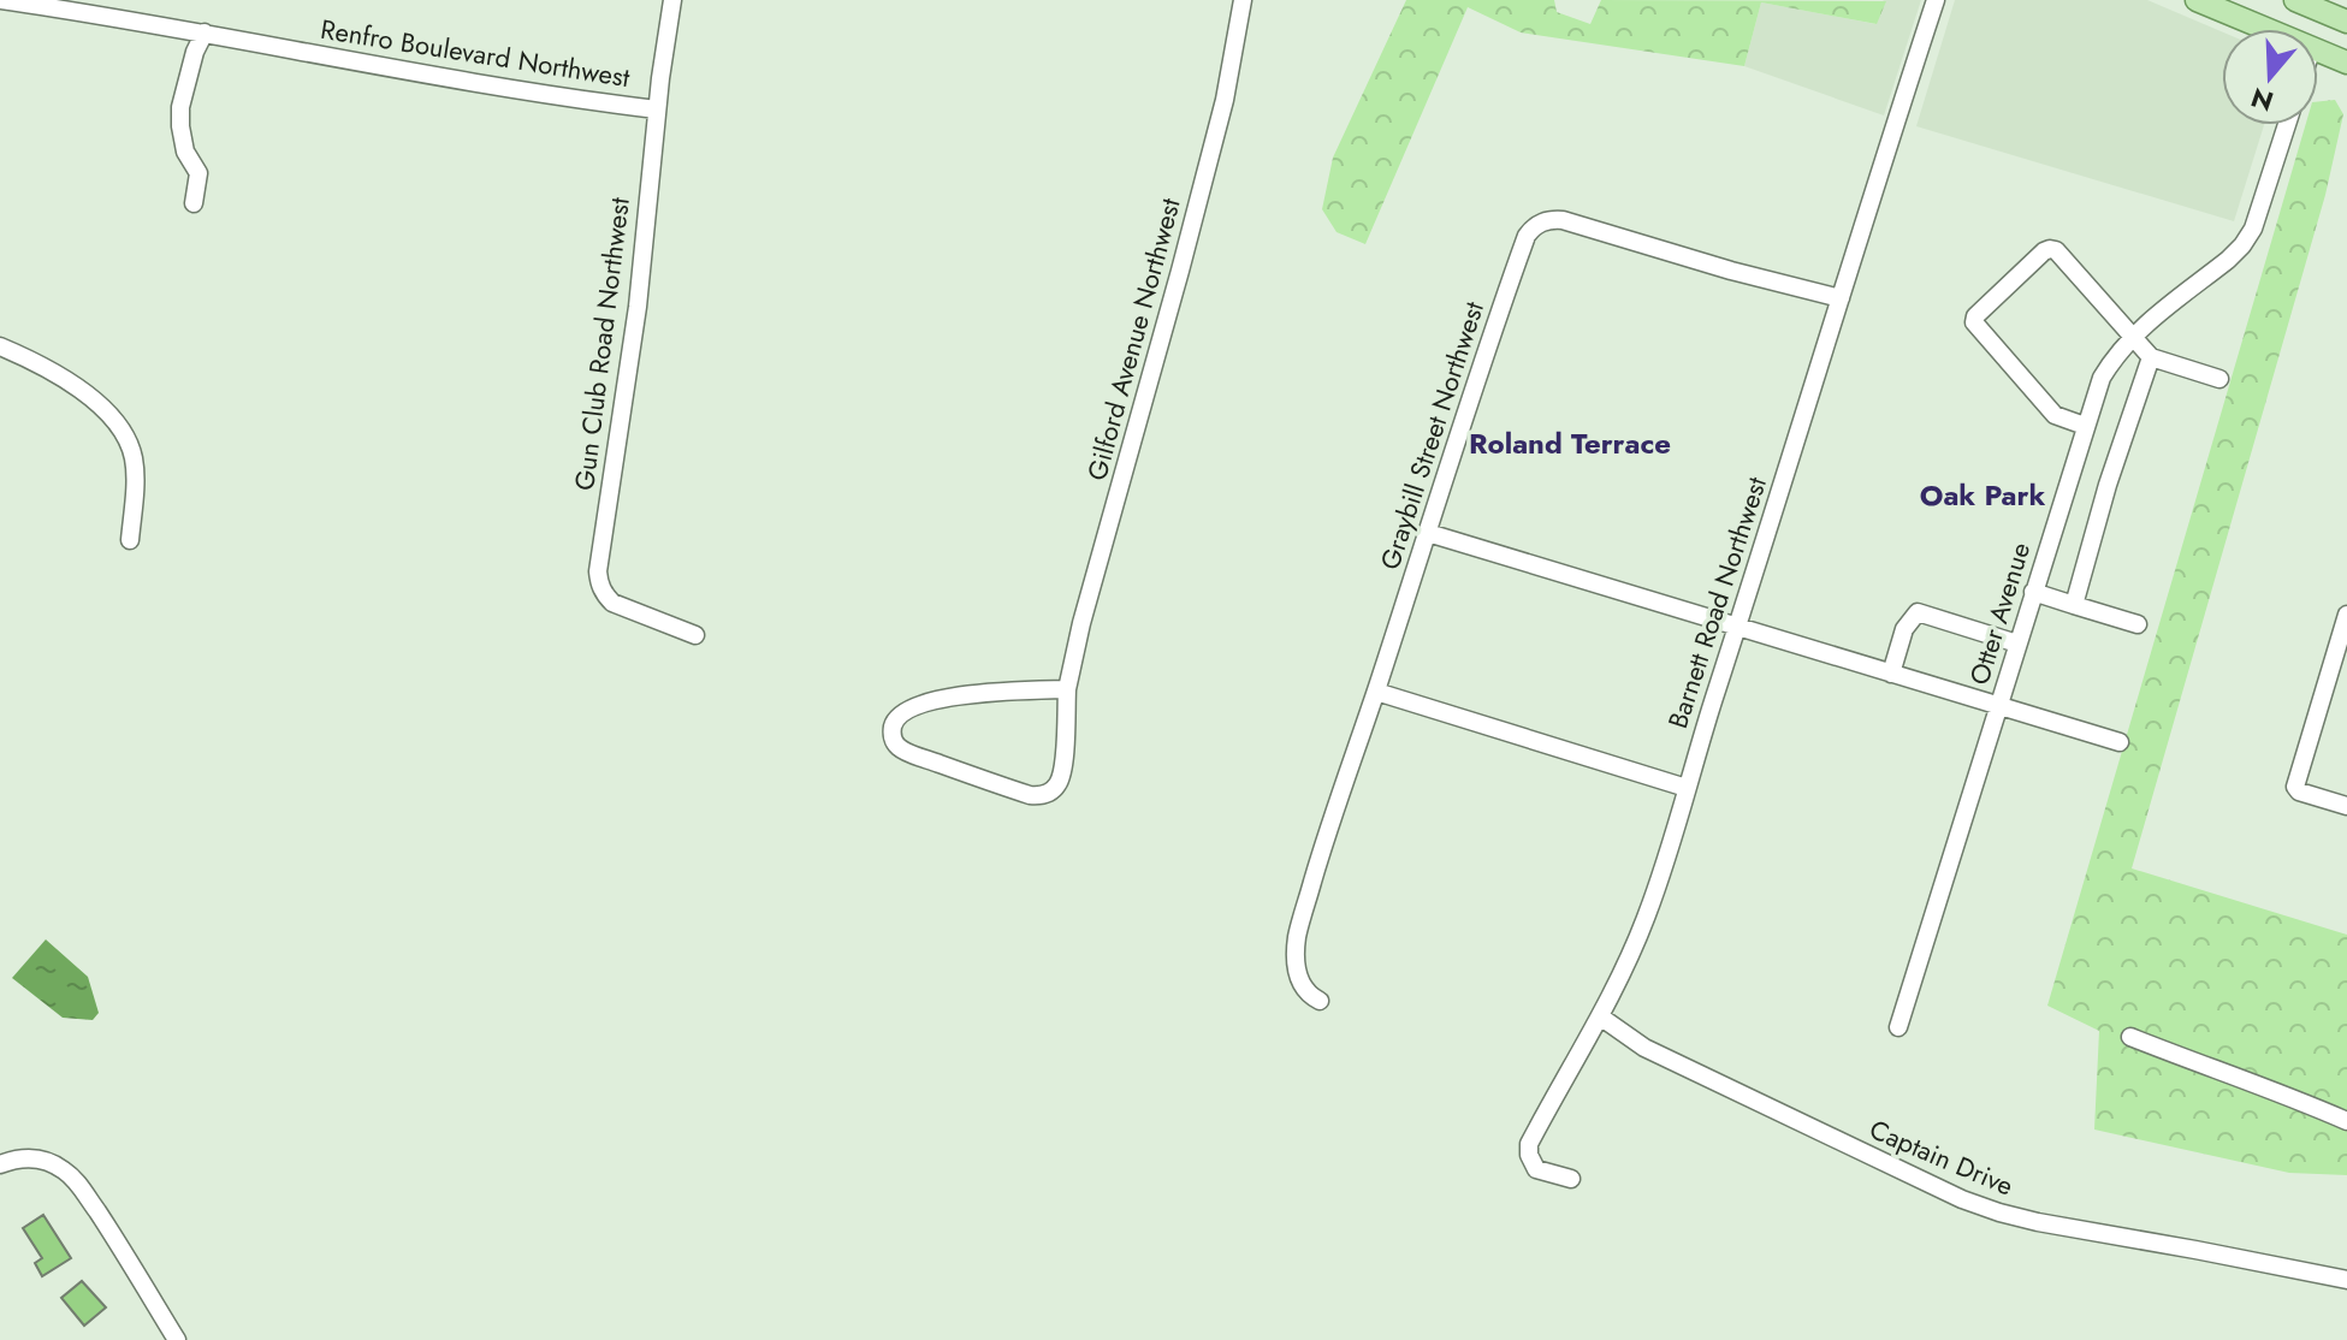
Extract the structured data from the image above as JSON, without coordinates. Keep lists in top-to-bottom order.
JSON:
{
  "streets": {
    "street": [
      "Renfro Boulevard Northwest",
      "Gilford Avenue Northwest",
      "Gun Club Road Northwest",
      "Graybill Street Northwest",
      "Barnett Road Northwest",
      "Otter Avenue",
      "Captain Drive"
    ]
  },
  "crossings": [
    ["Renfro Boulevard Northwest", "Gun Club Road Northwest"],
    ["Graybill Street Northwest", "Barnett Road Northwest"],
    ["Barnett Road Northwest", "Captain Drive"]
  ],
  "districts": ["Roland Terrace", "Oak Park"],
  "north": "bottom"
}
